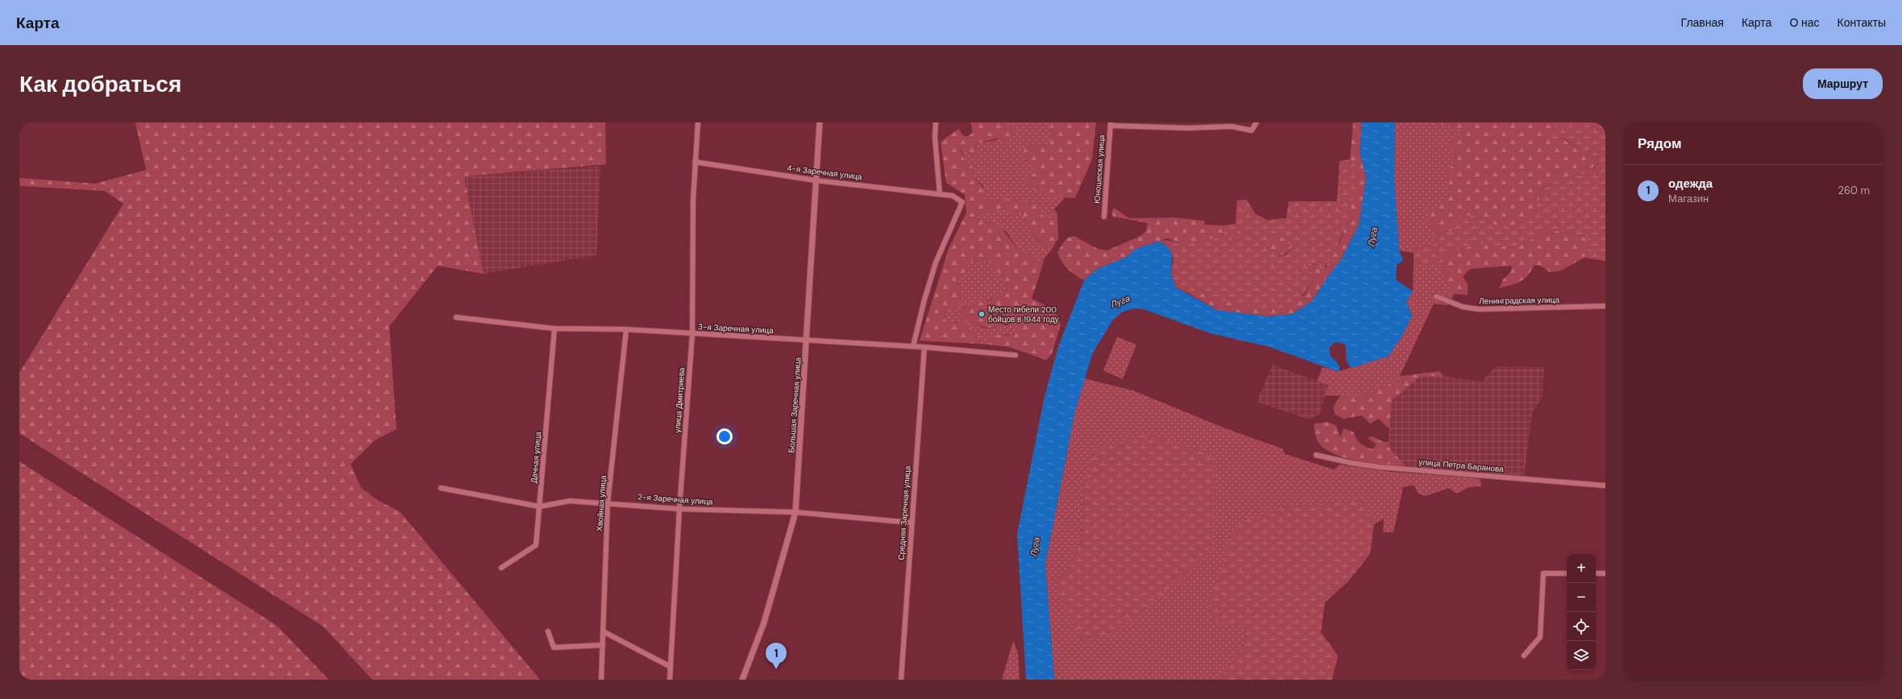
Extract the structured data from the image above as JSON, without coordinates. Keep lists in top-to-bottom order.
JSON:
{
  "streets": {
    "street": [
      "Юношеская улица",
      "4-я Заречная улица",
      "Ленинградская улица",
      "3-я Заречная улица",
      "улица Дмитриева",
      "Большая Заречная улица",
      "Дачная улица",
      "улица Петра Баранова",
      "2-я Заречная улица",
      "Хвойная улица",
      "Средняя Заречная улица"
    ]
  },
  "crossings": [
    ["4-я Заречная улица", "3-я Заречная улица"],
    ["4-я Заречная улица", "улица Дмитриева"],
    ["4-я Заречная улица", "Большая Заречная улица"],
    ["3-я Заречная улица", "улица Дмитриева"],
    ["3-я Заречная улица", "Большая Заречная улица"],
    ["3-я Заречная улица", "Дачная улица"],
    ["3-я Заречная улица", "Хвойная улица"],
    ["3-я Заречная улица", "Средняя Заречная улица"],
    ["улица Дмитриева", "2-я Заречная улица"],
    ["Большая Заречная улица", "2-я Заречная улица"],
    ["Дачная улица", "2-я Заречная улица"],
    ["2-я Заречная улица", "Хвойная улица"],
    ["2-я Заречная улица", "Средняя Заречная улица"]
  ],
  "water": ["Луга"],
  "places": ["Место гибели 200 бойцов в 1944 году"],
  "page": {
    "header": "Карта",
    "nav": [
      "Главная",
      "Карта",
      "О нас",
      "Контакты"
    ],
    "buttons": "Маршрут",
    "title": "Как добраться",
    "heading": "Рядом",
    "list": [
      {
        "mark": "1",
        "name": "одежда",
        "note": "Магазин",
        "value": "260 m"
      }
    ],
    "map_buttons": ["+", "−"],
    "pins": "1"
  }
}
